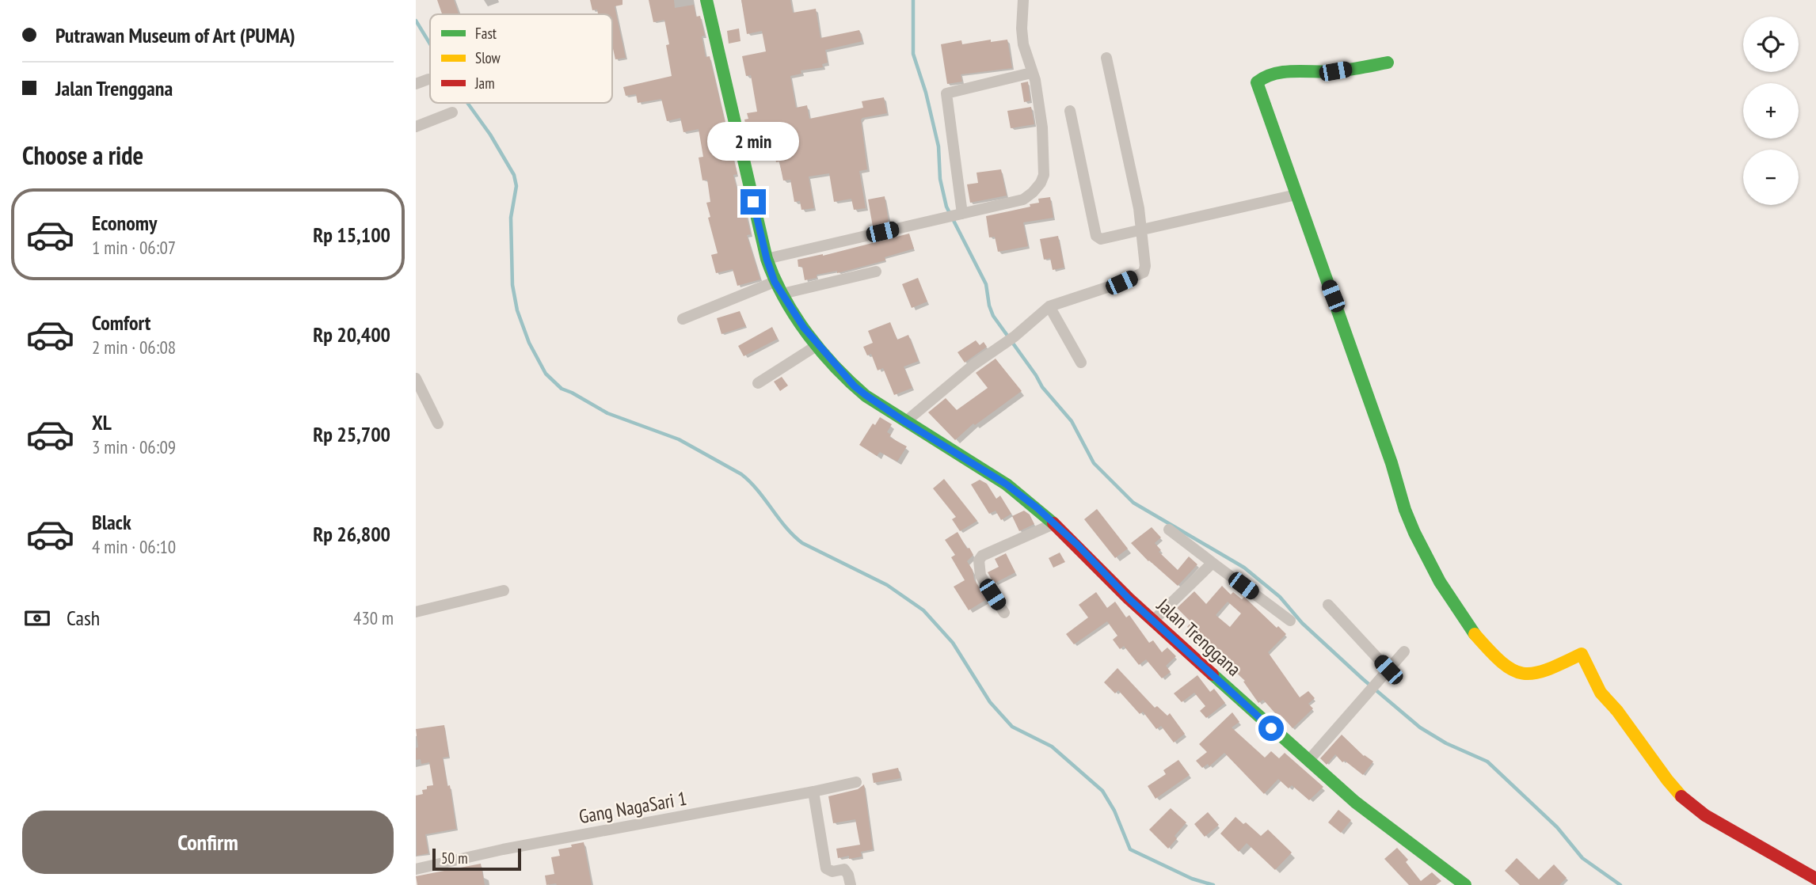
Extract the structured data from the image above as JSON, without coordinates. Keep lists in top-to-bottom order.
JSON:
{
  "streets": {
    "main road": ["Jalan Trenggana"],
    "street": ["Gang NagaSari 1"]
  },
  "legend": ["Fast", "Slow", "Jam"],
  "scale_bar": "50 m",
  "page": {
    "banner": ["Putrawan Museum of Art (PUMA)", "Jalan Trenggana"],
    "map_buttons": ["+", "−"],
    "heading": "Choose a ride",
    "bubble": "2 min",
    "list": [
      {
        "name": "Economy",
        "note": "1 min · 06:07",
        "value": "Rp 15,100"
      },
      {
        "name": "Comfort",
        "note": "2 min · 06:08",
        "value": "Rp 20,400"
      },
      {
        "name": "XL",
        "note": "3 min · 06:09",
        "value": "Rp 25,700"
      },
      {
        "name": "Black",
        "note": "4 min · 06:10",
        "value": "Rp 26,800"
      }
    ],
    "pay": ["Cash", "430 m"],
    "buttons": "Confirm",
    "scale": "50 m"
  }
}
